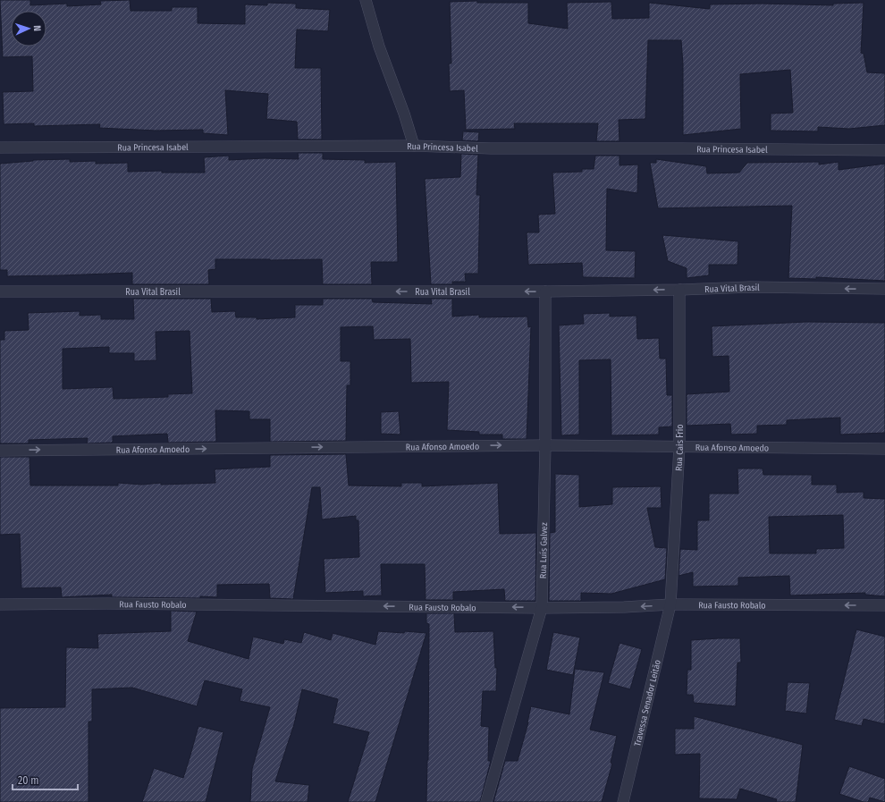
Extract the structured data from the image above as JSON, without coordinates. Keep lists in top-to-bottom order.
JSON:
{
  "streets": {
    "street": [
      "Rua Princesa Isabel",
      "Rua Vital Brasil",
      "Rua Afonso Amoedo",
      "Rua Cais Frio",
      "Rua Luís Galvez",
      "Rua Fausto Robalo",
      "Travessa Senador Leitão"
    ]
  },
  "crossings": [
    ["Rua Vital Brasil", "Rua Cais Frio"],
    ["Rua Vital Brasil", "Rua Luís Galvez"],
    ["Rua Afonso Amoedo", "Rua Cais Frio"],
    ["Rua Afonso Amoedo", "Rua Luís Galvez"],
    ["Rua Cais Frio", "Rua Fausto Robalo"],
    ["Rua Cais Frio", "Travessa Senador Leitão"],
    ["Rua Luís Galvez", "Rua Fausto Robalo"],
    ["Rua Fausto Robalo", "Travessa Senador Leitão"]
  ],
  "one_way": ["Rua Vital Brasil", "Rua Afonso Amoedo", "Rua Fausto Robalo"],
  "scale_bar": "20 m",
  "north": "right"
}
